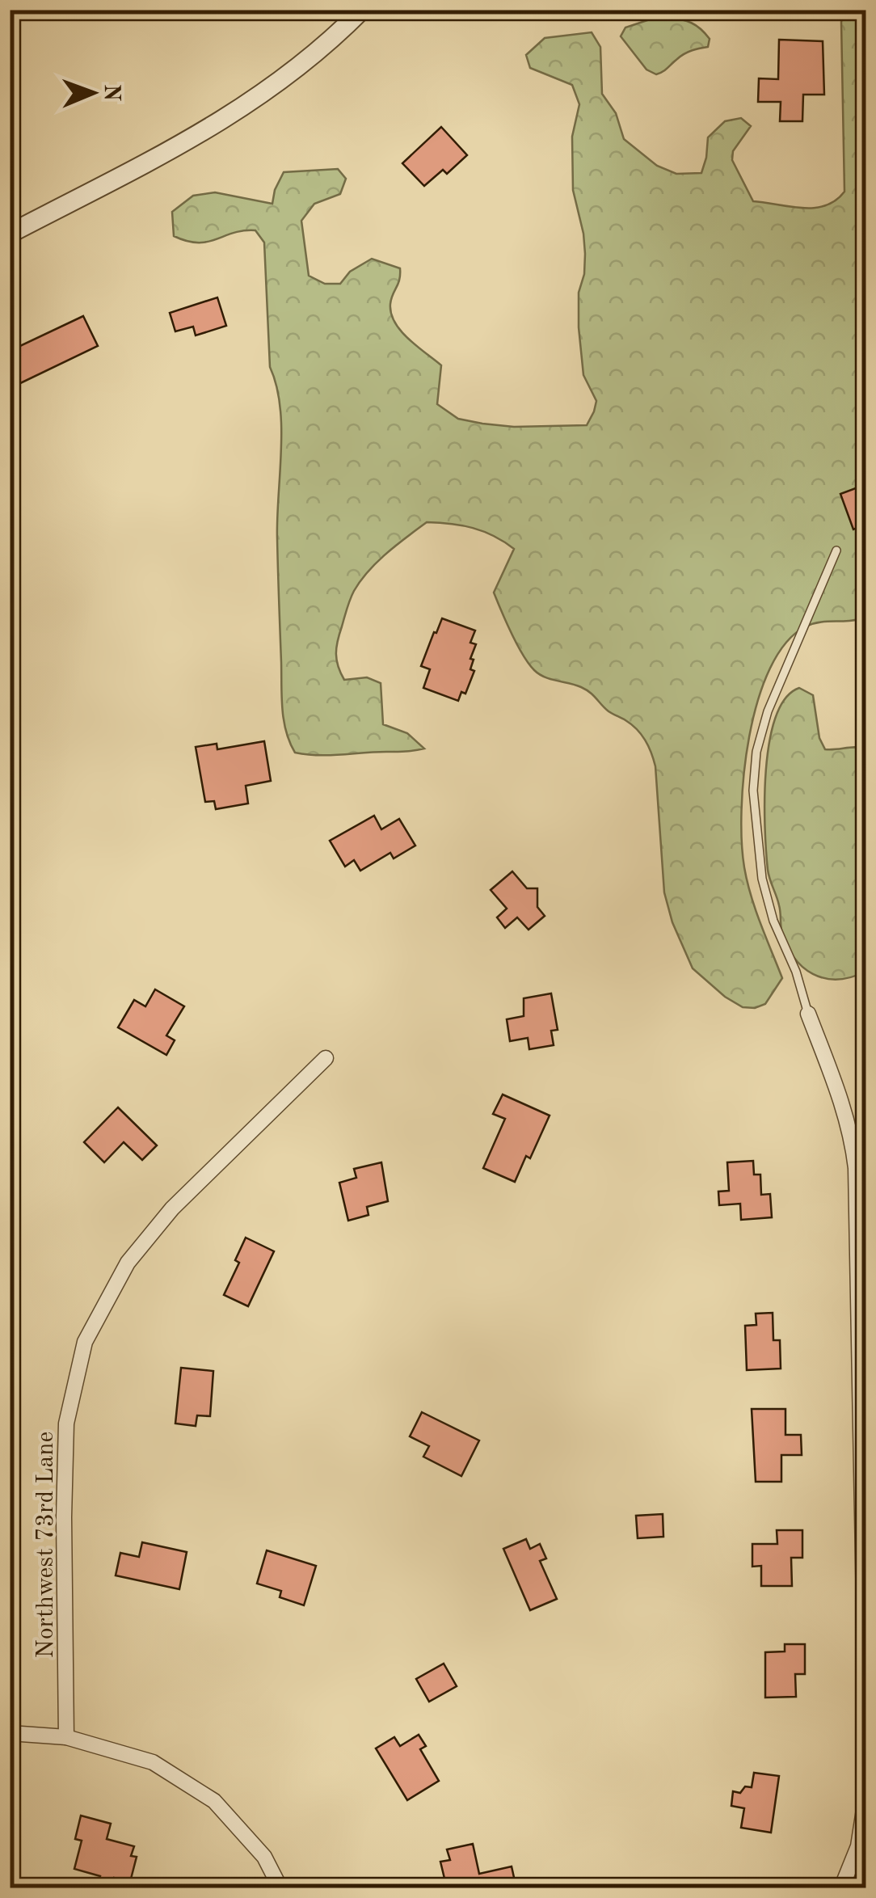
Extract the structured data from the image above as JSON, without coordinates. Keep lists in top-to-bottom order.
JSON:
{
  "streets": {
    "street": ["Northwest 73rd Lane"]
  },
  "north": "right"
}
